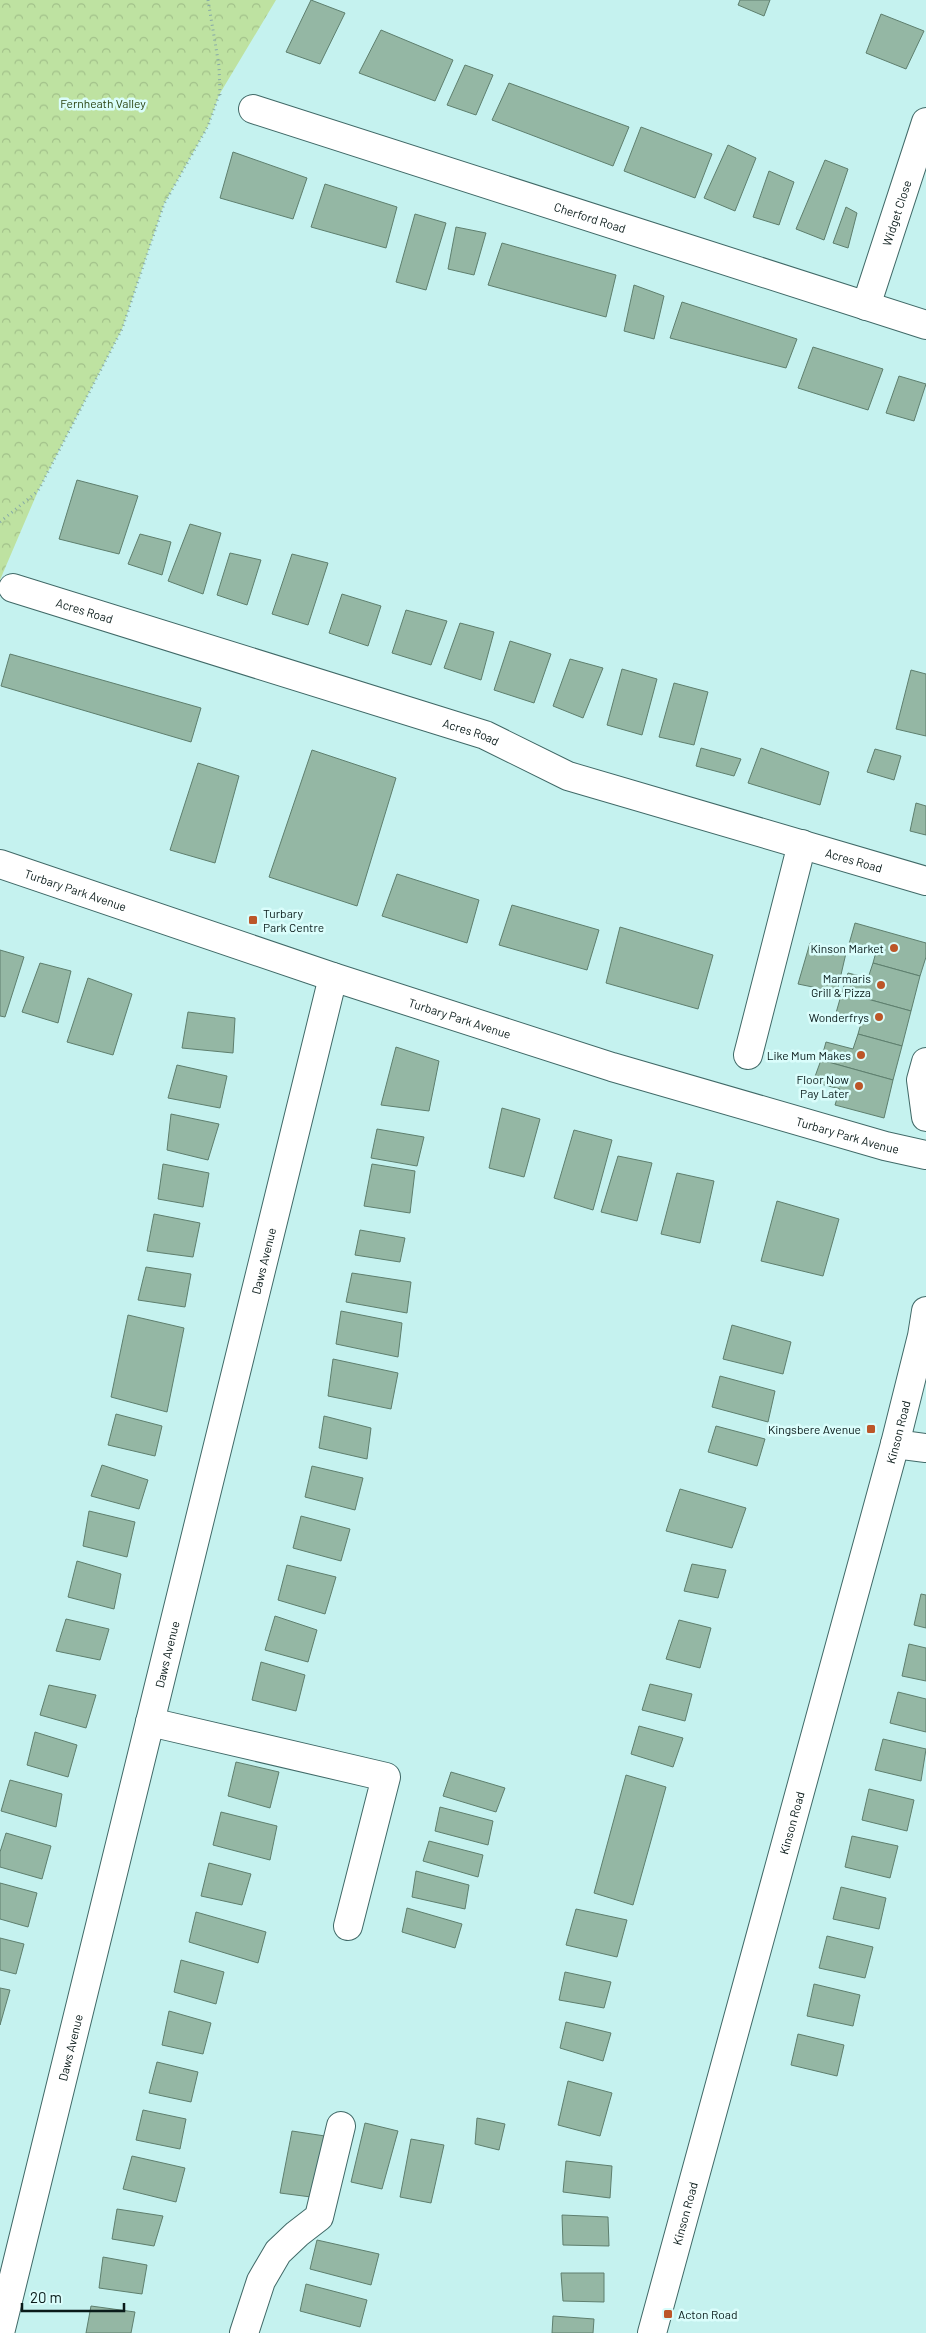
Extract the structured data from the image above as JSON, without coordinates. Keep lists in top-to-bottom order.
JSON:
{
  "streets": {
    "street": [
      "Widget Close",
      "Cherford Road",
      "Acres Road",
      "Turbary Park Avenue",
      "Daws Avenue",
      "Kinson Road"
    ]
  },
  "crossings": [
    ["Widget Close", "Cherford Road"],
    ["Turbary Park Avenue", "Daws Avenue"]
  ],
  "parks": ["Fernheath Valley"],
  "places": {
    "transit": ["Turbary Park Centre", "Kingsbere Avenue", "Acton Road"],
    "other": [
      "Kinson Market",
      "Marmaris Grill & Pizza",
      "Wonderfrys",
      "Like Mum Makes",
      "Floor Now Pay Later"
    ]
  },
  "scale_bar": "20 m"
}
